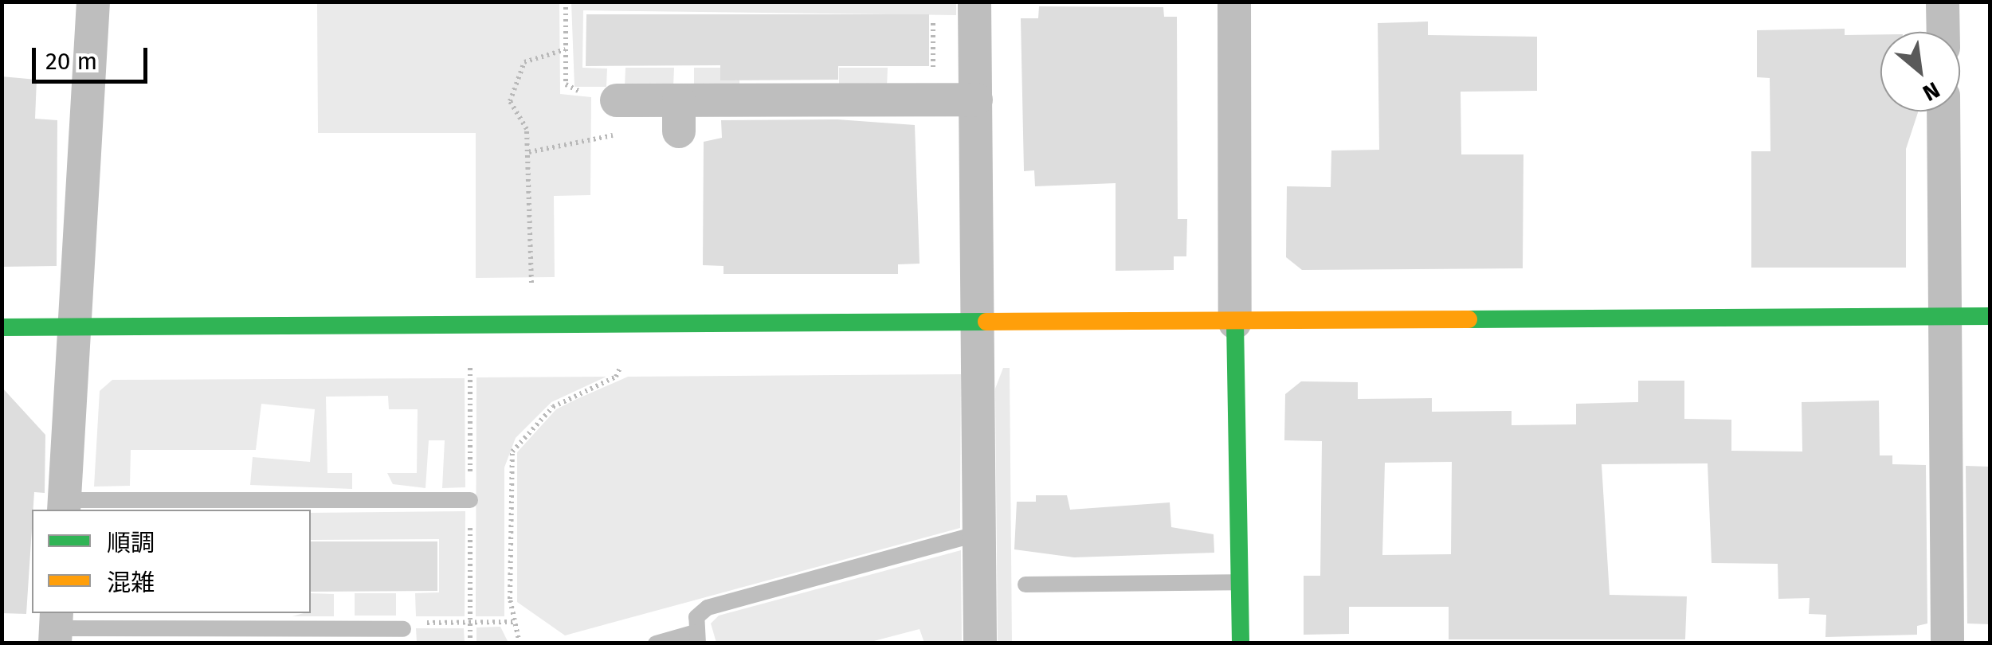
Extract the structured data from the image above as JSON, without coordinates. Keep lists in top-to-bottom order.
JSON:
{
  "legend": ["順調", "混雑"],
  "scale_bar": "20 m",
  "north": "bottom right"
}
